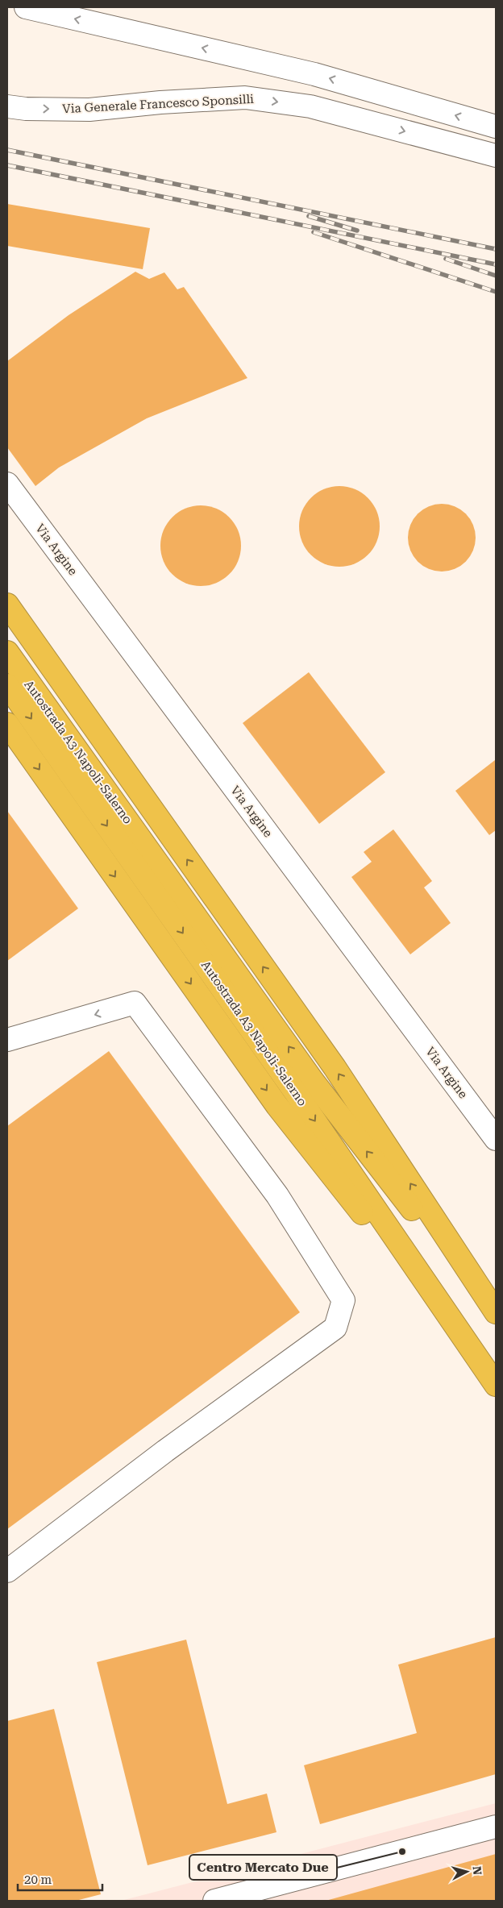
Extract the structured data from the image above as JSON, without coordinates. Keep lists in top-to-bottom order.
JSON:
{
  "streets": {
    "highway": ["Autostrada A3 Napoli-Salerno"],
    "street": ["Via Generale Francesco Sponsilli", "Via Argine"]
  },
  "places": ["Centro Mercato Due"],
  "scale_bar": "20 m",
  "north": "right"
}
